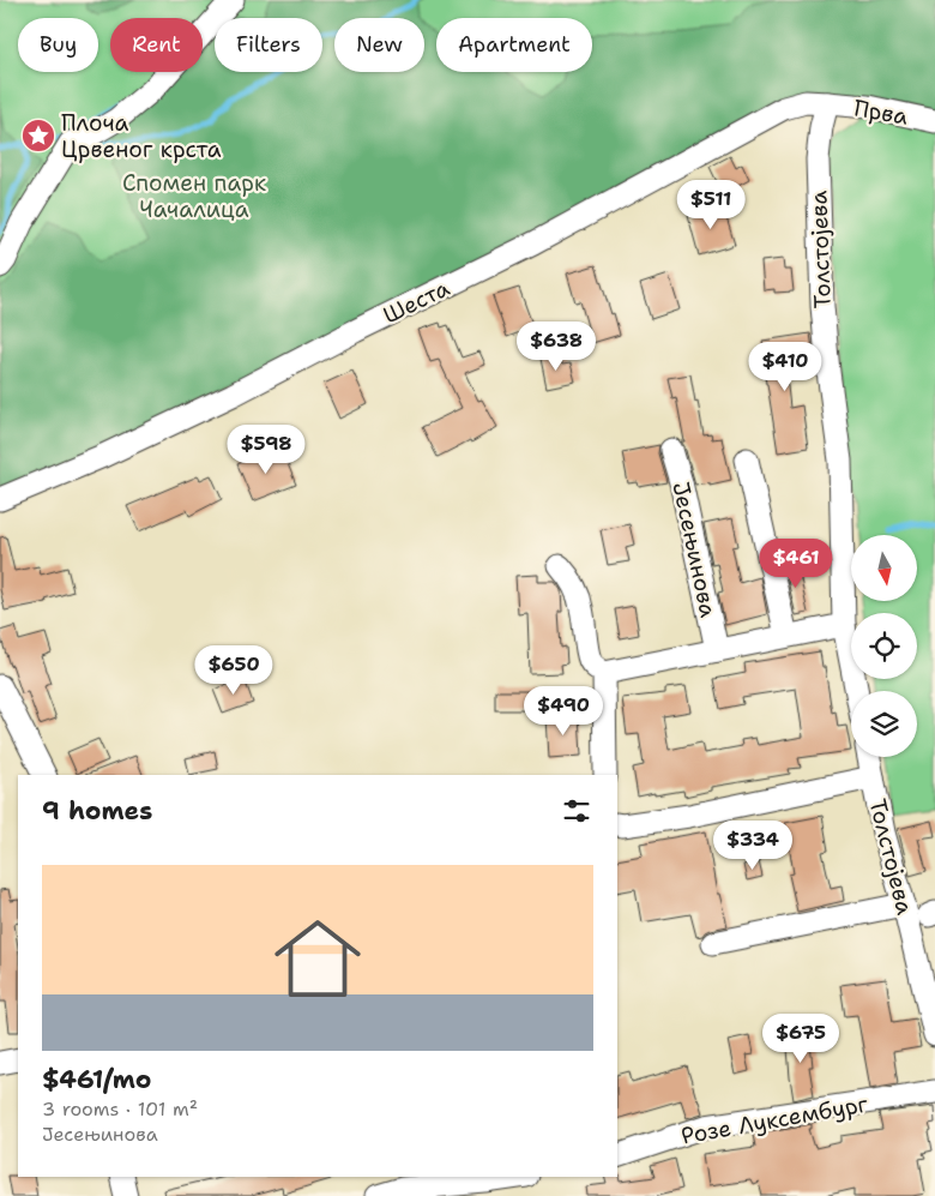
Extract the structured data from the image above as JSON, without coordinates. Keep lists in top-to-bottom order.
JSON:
{
  "streets": {
    "street": [
      "Прва",
      "Толстојева",
      "Шеста",
      "Јесењинова",
      "Розе Луксембург"
    ]
  },
  "crossings": [
    ["Прва", "Толстојева"],
    ["Прва", "Шеста"],
    ["Толстојева", "Шеста"]
  ],
  "parks": ["Спомен парк Чачалица"],
  "places": {
    "place": ["Плоча Црвеног крста"]
  },
  "north": "bottom",
  "page": {
    "chip": [
      "Buy",
      "Rent",
      "Filters",
      "New",
      "Apartment"
    ],
    "price": [
      "$511",
      "$638",
      "$410",
      "$598",
      "$461",
      "$650",
      "$490",
      "$334",
      "$675"
    ],
    "heading": "9 homes",
    "list": [
      {
        "name": "$461/mo",
        "note": "3 rooms · 101 m² · Јесењинова"
      }
    ]
  }
}
